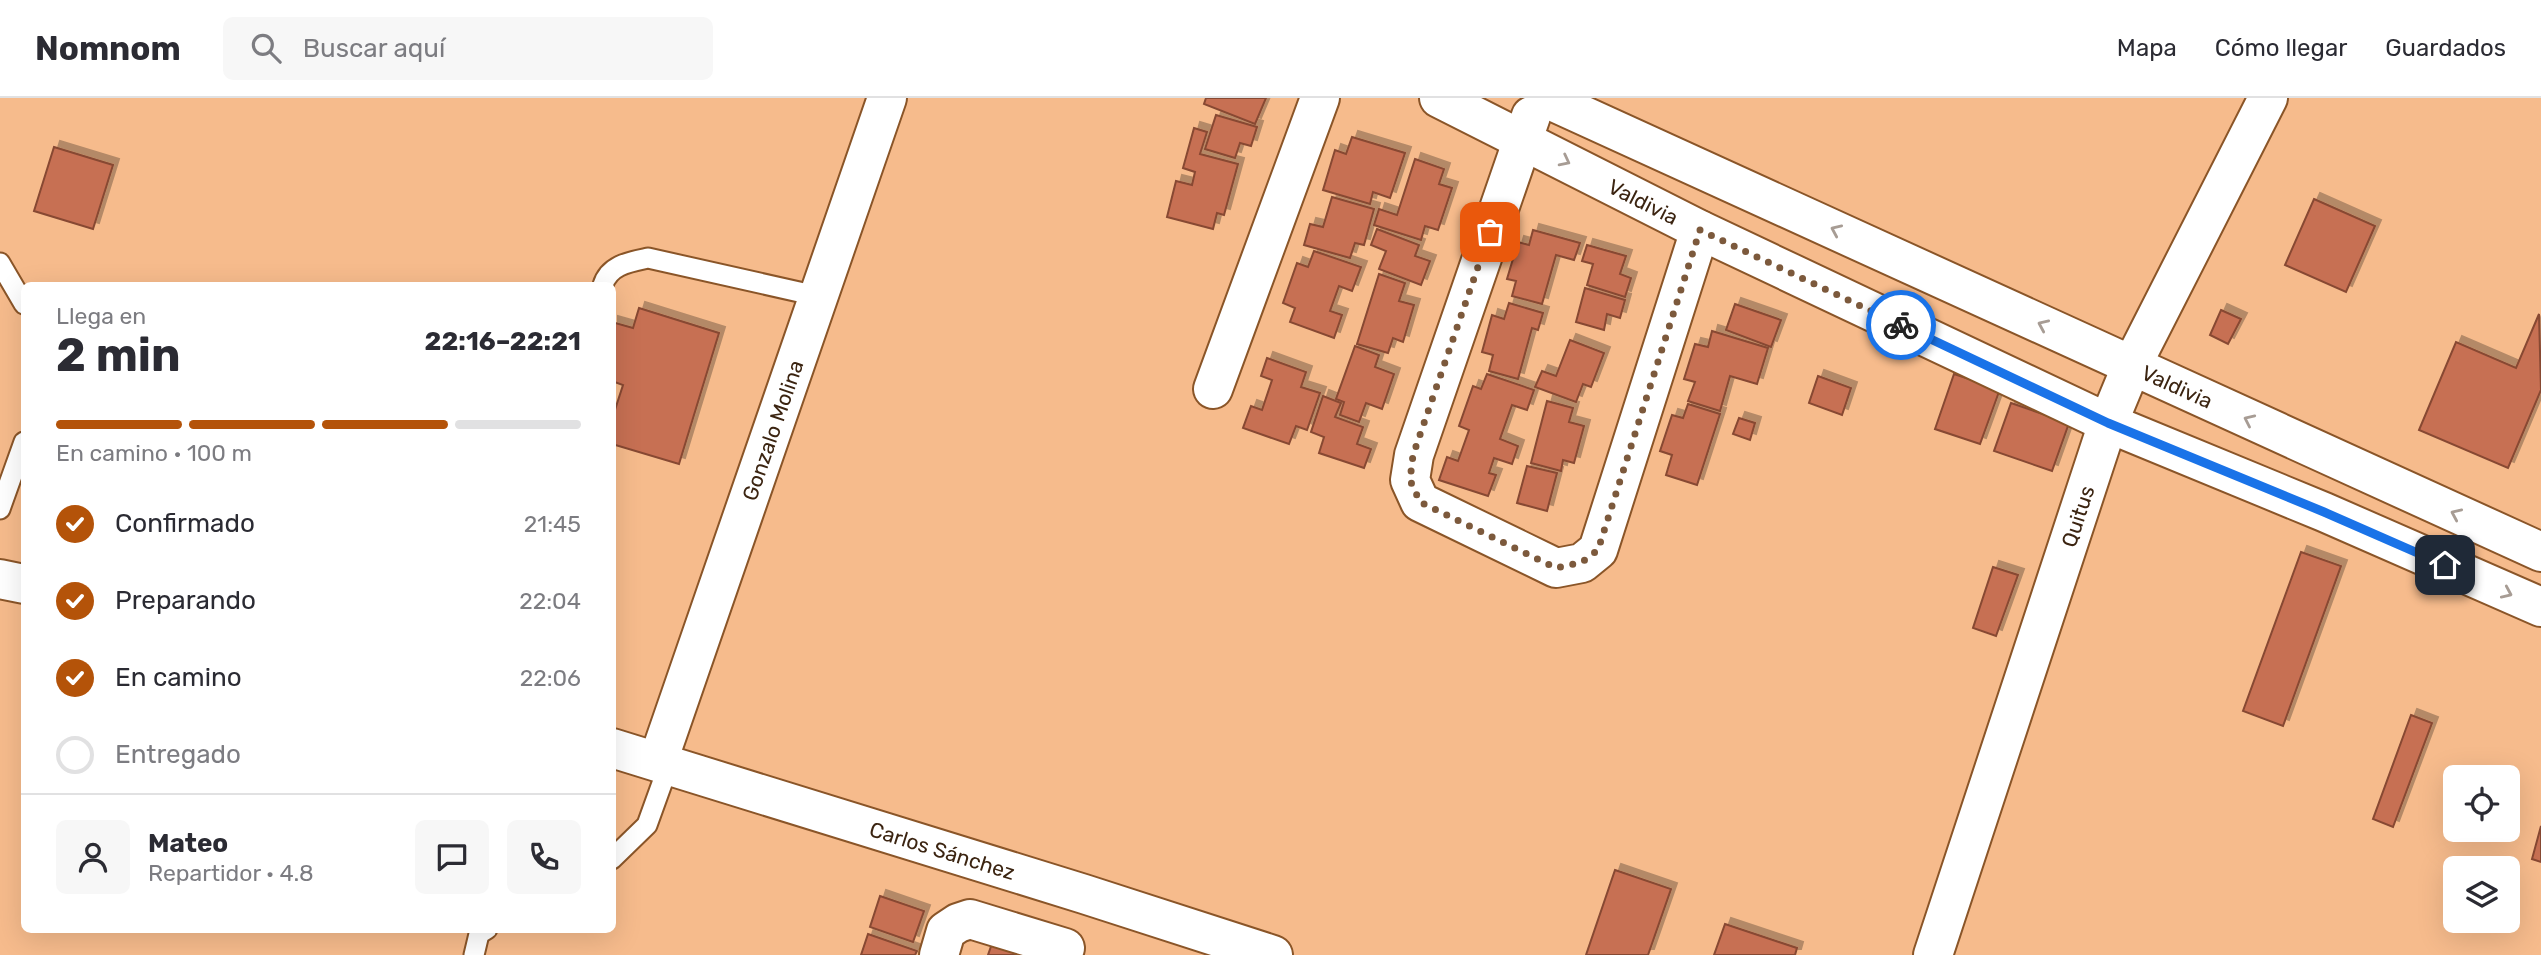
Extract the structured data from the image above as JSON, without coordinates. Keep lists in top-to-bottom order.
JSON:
{
  "streets": {
    "street": [
      "Valdivia",
      "Gonzalo Molina",
      "Quitus",
      "Carlos Sánchez"
    ]
  },
  "crossings": [
    ["Valdivia", "Quitus"],
    ["Gonzalo Molina", "Carlos Sánchez"]
  ],
  "page": {
    "header": "Nomnom",
    "search": "Buscar aquí",
    "nav": ["Mapa", "Cómo llegar", "Guardados"],
    "heading": ["2 min", "Llega en", "22:16–22:21"],
    "panel": ["Mateo", "Repartidor · 4.8"],
    "bar": "En camino · 100 m",
    "list": [
      ["Confirmado", "21:45"],
      ["Preparando", "22:04"],
      ["En camino", "22:06"],
      "Entregado"
    ]
  }
}
